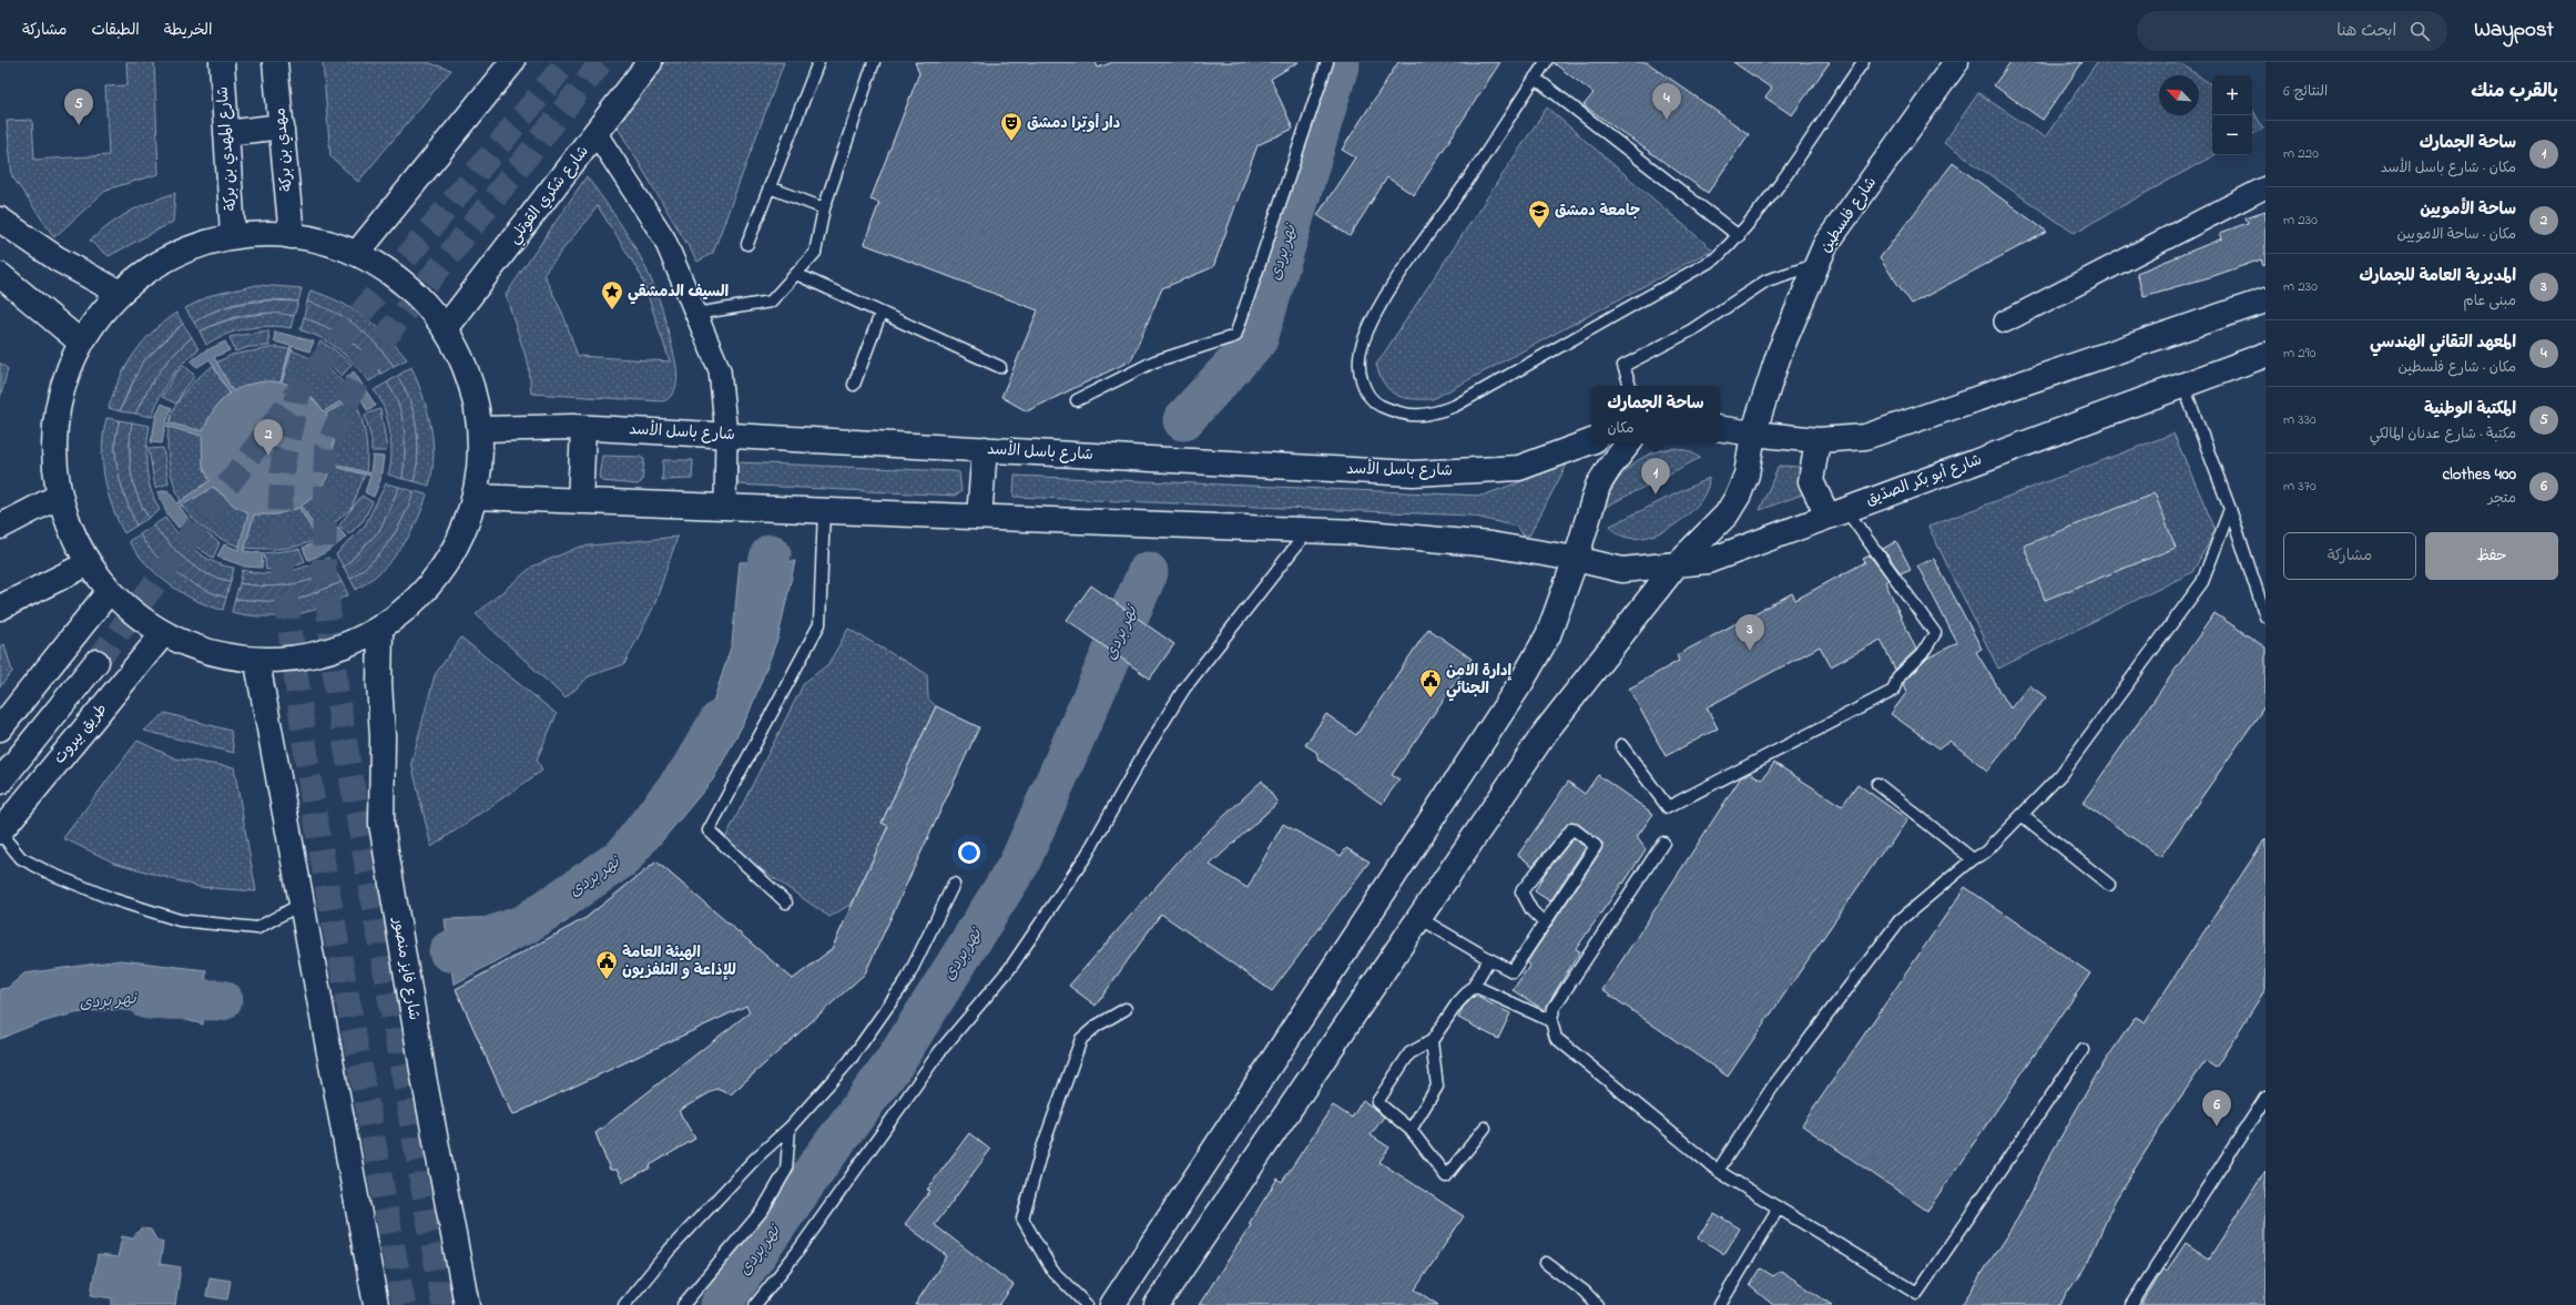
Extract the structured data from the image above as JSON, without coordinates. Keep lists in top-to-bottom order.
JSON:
{
  "streets": {
    "main road": [
      "شارع المهدي بن بركة",
      "مهدي بن بركة",
      "شارع شكري القوتلي",
      "شارع فلسطين",
      "شارع باسل الأسد",
      "شارع أبو بكر الصدّيق",
      "طريق بيروت",
      "شارع فايز منصور"
    ]
  },
  "crossings": [
    ["شارع فلسطين", "شارع أبو بكر الصدّيق"]
  ],
  "water": ["نهر بردى"],
  "places": {
    "theatre": ["دار أوبّرا دمشق"],
    "school or university": ["جامعة دمشق"],
    "place": ["السيف الدمشقي"],
    "public building": ["إدارة الامن الجنائي", "الهيئة العامة للإذاعة و التلفزيون"]
  },
  "north": "top left",
  "page": {
    "header": "Waypost",
    "search": "ابحث هنا",
    "nav": ["الخريطة", "الطبقات", "مشاركة"],
    "heading": ["بالقرب منك", "النتائج: 6"],
    "map_buttons": ["+", "−"],
    "pins": [
      "4",
      "5",
      "2",
      "1",
      "3",
      "6"
    ],
    "list": [
      {
        "mark": "1",
        "name": "ساحة الجمارك",
        "note": "مكان · شارع باسل الأسد",
        "value": "220 m"
      },
      {
        "mark": "2",
        "name": "ساحة الأمويين",
        "note": "مكان · ساحة الامويين",
        "value": "230 m"
      },
      {
        "mark": "3",
        "name": "المديرية العامة للجمارك",
        "note": "مبنى عام",
        "value": "230 m"
      },
      {
        "mark": "4",
        "name": "المعهد التقاني الهندسي",
        "note": "مكان · شارع فلسطين",
        "value": "290 m"
      },
      {
        "mark": "5",
        "name": "المكتبة الوطنية",
        "note": "مكتبة · شارع عدنان المالكي",
        "value": "330 m"
      },
      {
        "mark": "6",
        "name": "400 clothes",
        "note": "متجر",
        "value": "370 m"
      }
    ],
    "popup": ["ساحة الجمارك", "مكان"],
    "buttons": ["حفظ", "مشاركة"]
  }
}
